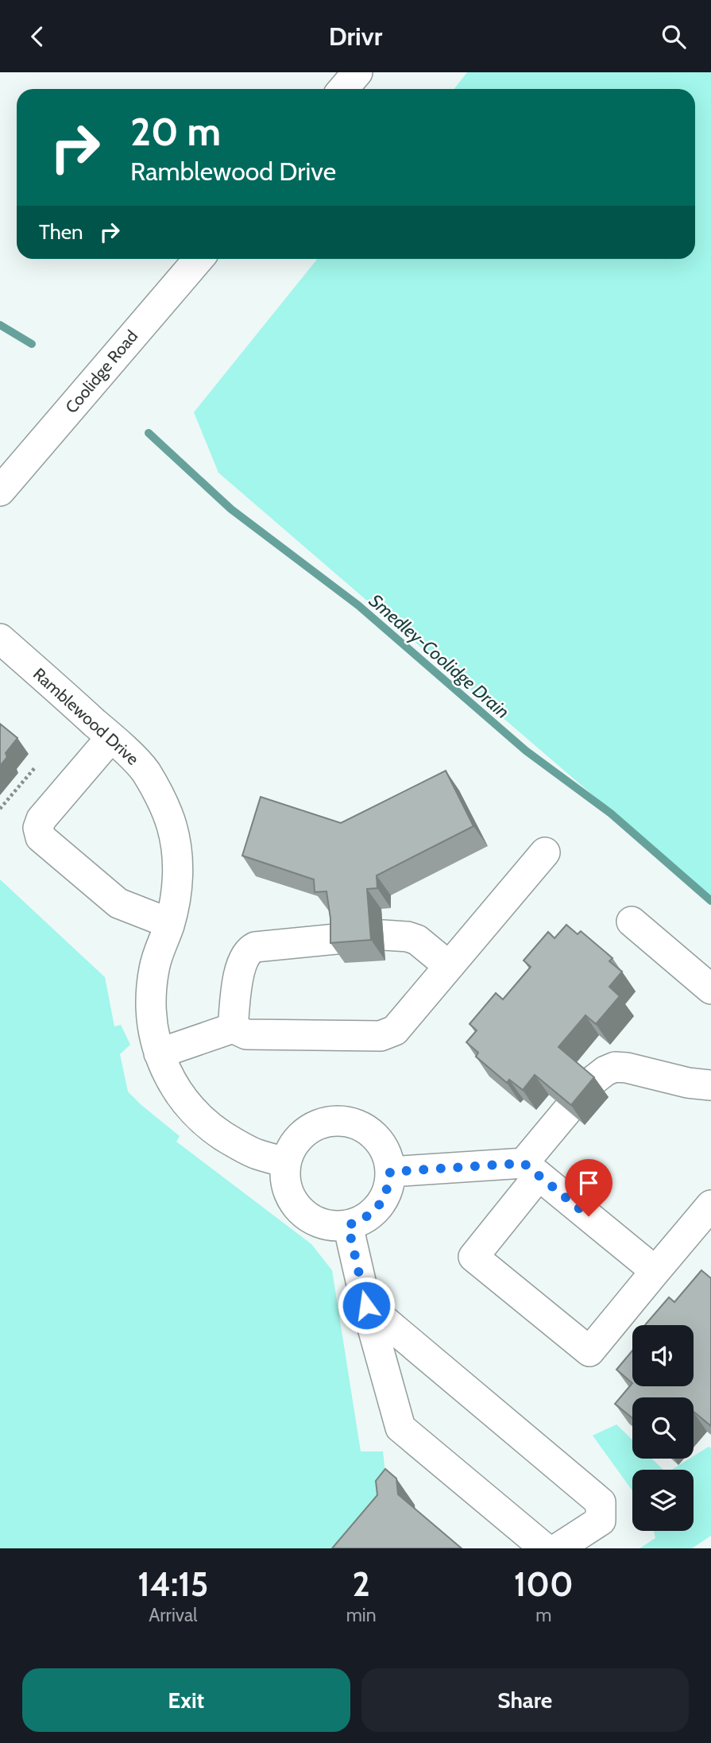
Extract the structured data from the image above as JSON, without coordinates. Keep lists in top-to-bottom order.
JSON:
{
  "streets": {
    "street": ["Coolidge Road", "Ramblewood Drive"]
  },
  "water": ["Smedley-Coolidge Drain"],
  "page": {
    "header": "Drivr",
    "turn": ["20 m", "Ramblewood Drive"],
    "then": "Then",
    "eta": [
      "14:15",
      "Arrival",
      "2",
      "min",
      "100",
      "m"
    ],
    "buttons": ["Exit", "Share"]
  }
}
